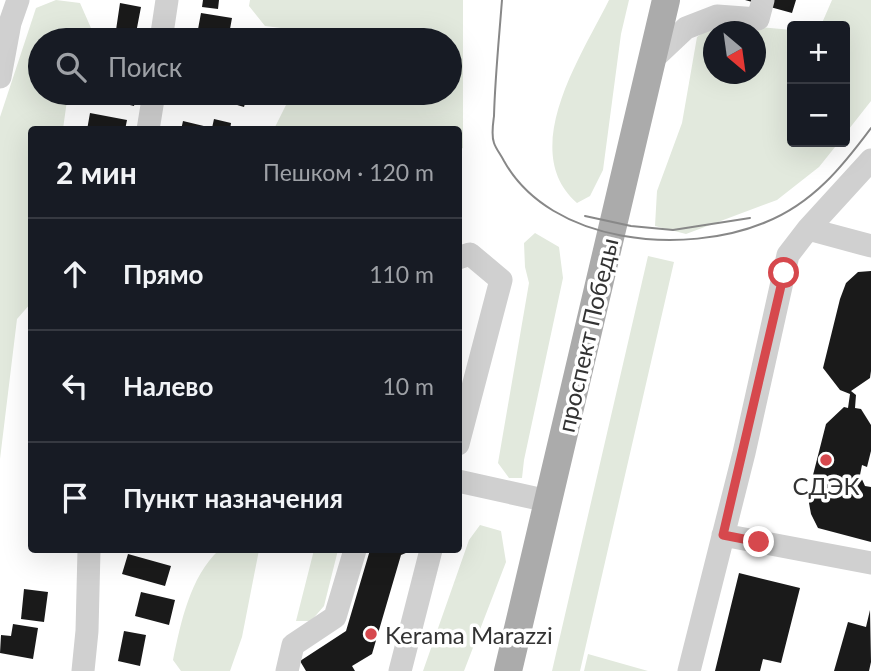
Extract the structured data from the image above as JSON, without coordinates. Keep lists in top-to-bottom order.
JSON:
{
  "streets": {
    "main road": ["проспект Победы"]
  },
  "places": ["СДЭК", "Kerama Marazzi"],
  "north": "bottom right",
  "page": {
    "map_buttons": ["+", "−"],
    "search": "Поиск",
    "heading": ["2 мин", "Пешком · 120 m"],
    "list": [
      ["Прямо", "110 m"],
      ["Налево", "10 m"],
      "Пункт назначения"
    ]
  }
}
